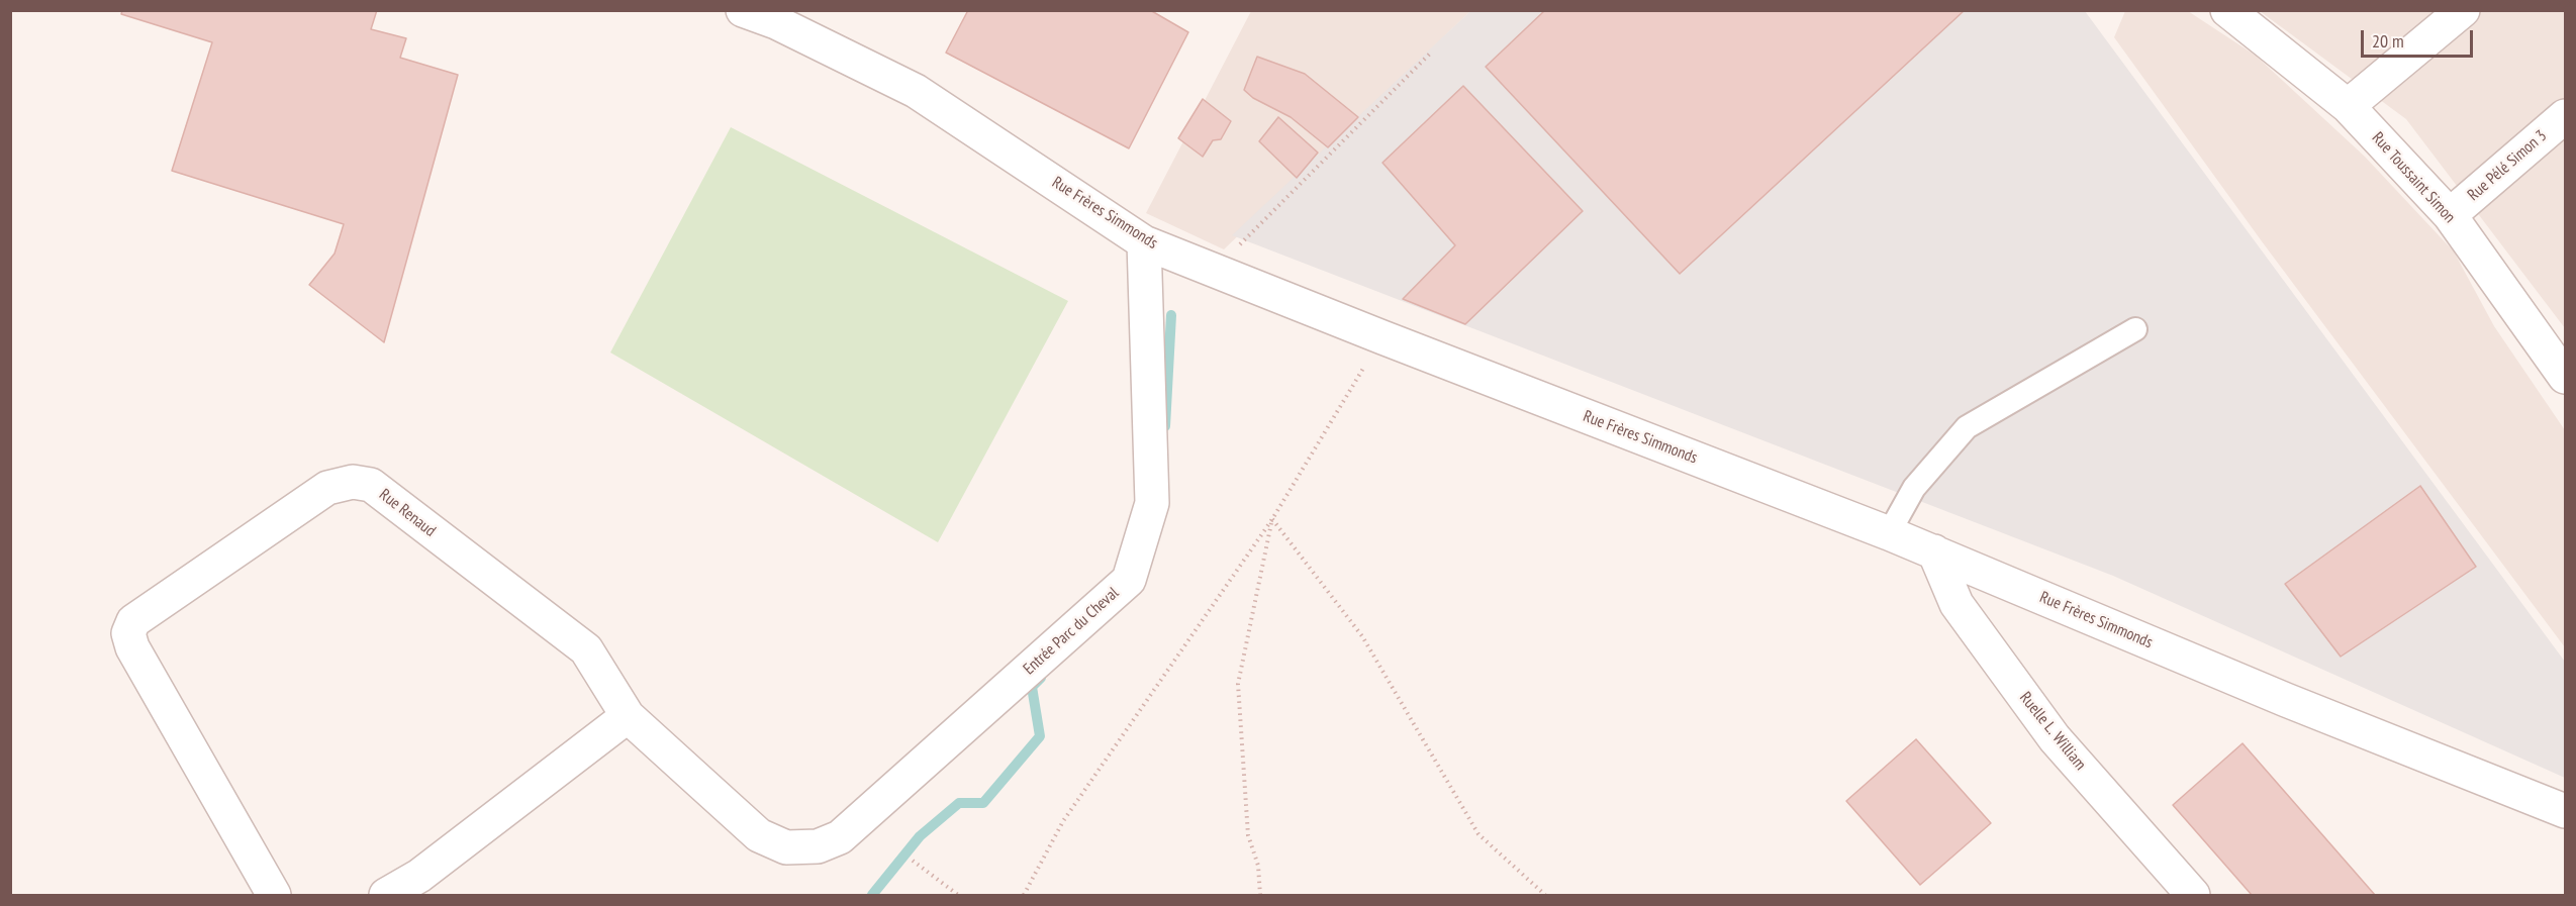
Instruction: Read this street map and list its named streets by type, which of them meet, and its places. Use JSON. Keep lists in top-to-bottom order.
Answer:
{
  "streets": {
    "street": [
      "Rue Pélé Simon 3",
      "Rue Toussaint Simon",
      "Rue Frères Simmonds",
      "Rue Renaud",
      "Entrée Parc du Cheval",
      "Ruelle L. William"
    ]
  },
  "crossings": [
    ["Rue Pélé Simon 3", "Rue Toussaint Simon"],
    ["Rue Frères Simmonds", "Entrée Parc du Cheval"],
    ["Rue Frères Simmonds", "Ruelle L. William"],
    ["Rue Renaud", "Entrée Parc du Cheval"]
  ],
  "scale_bar": "20 m"
}
